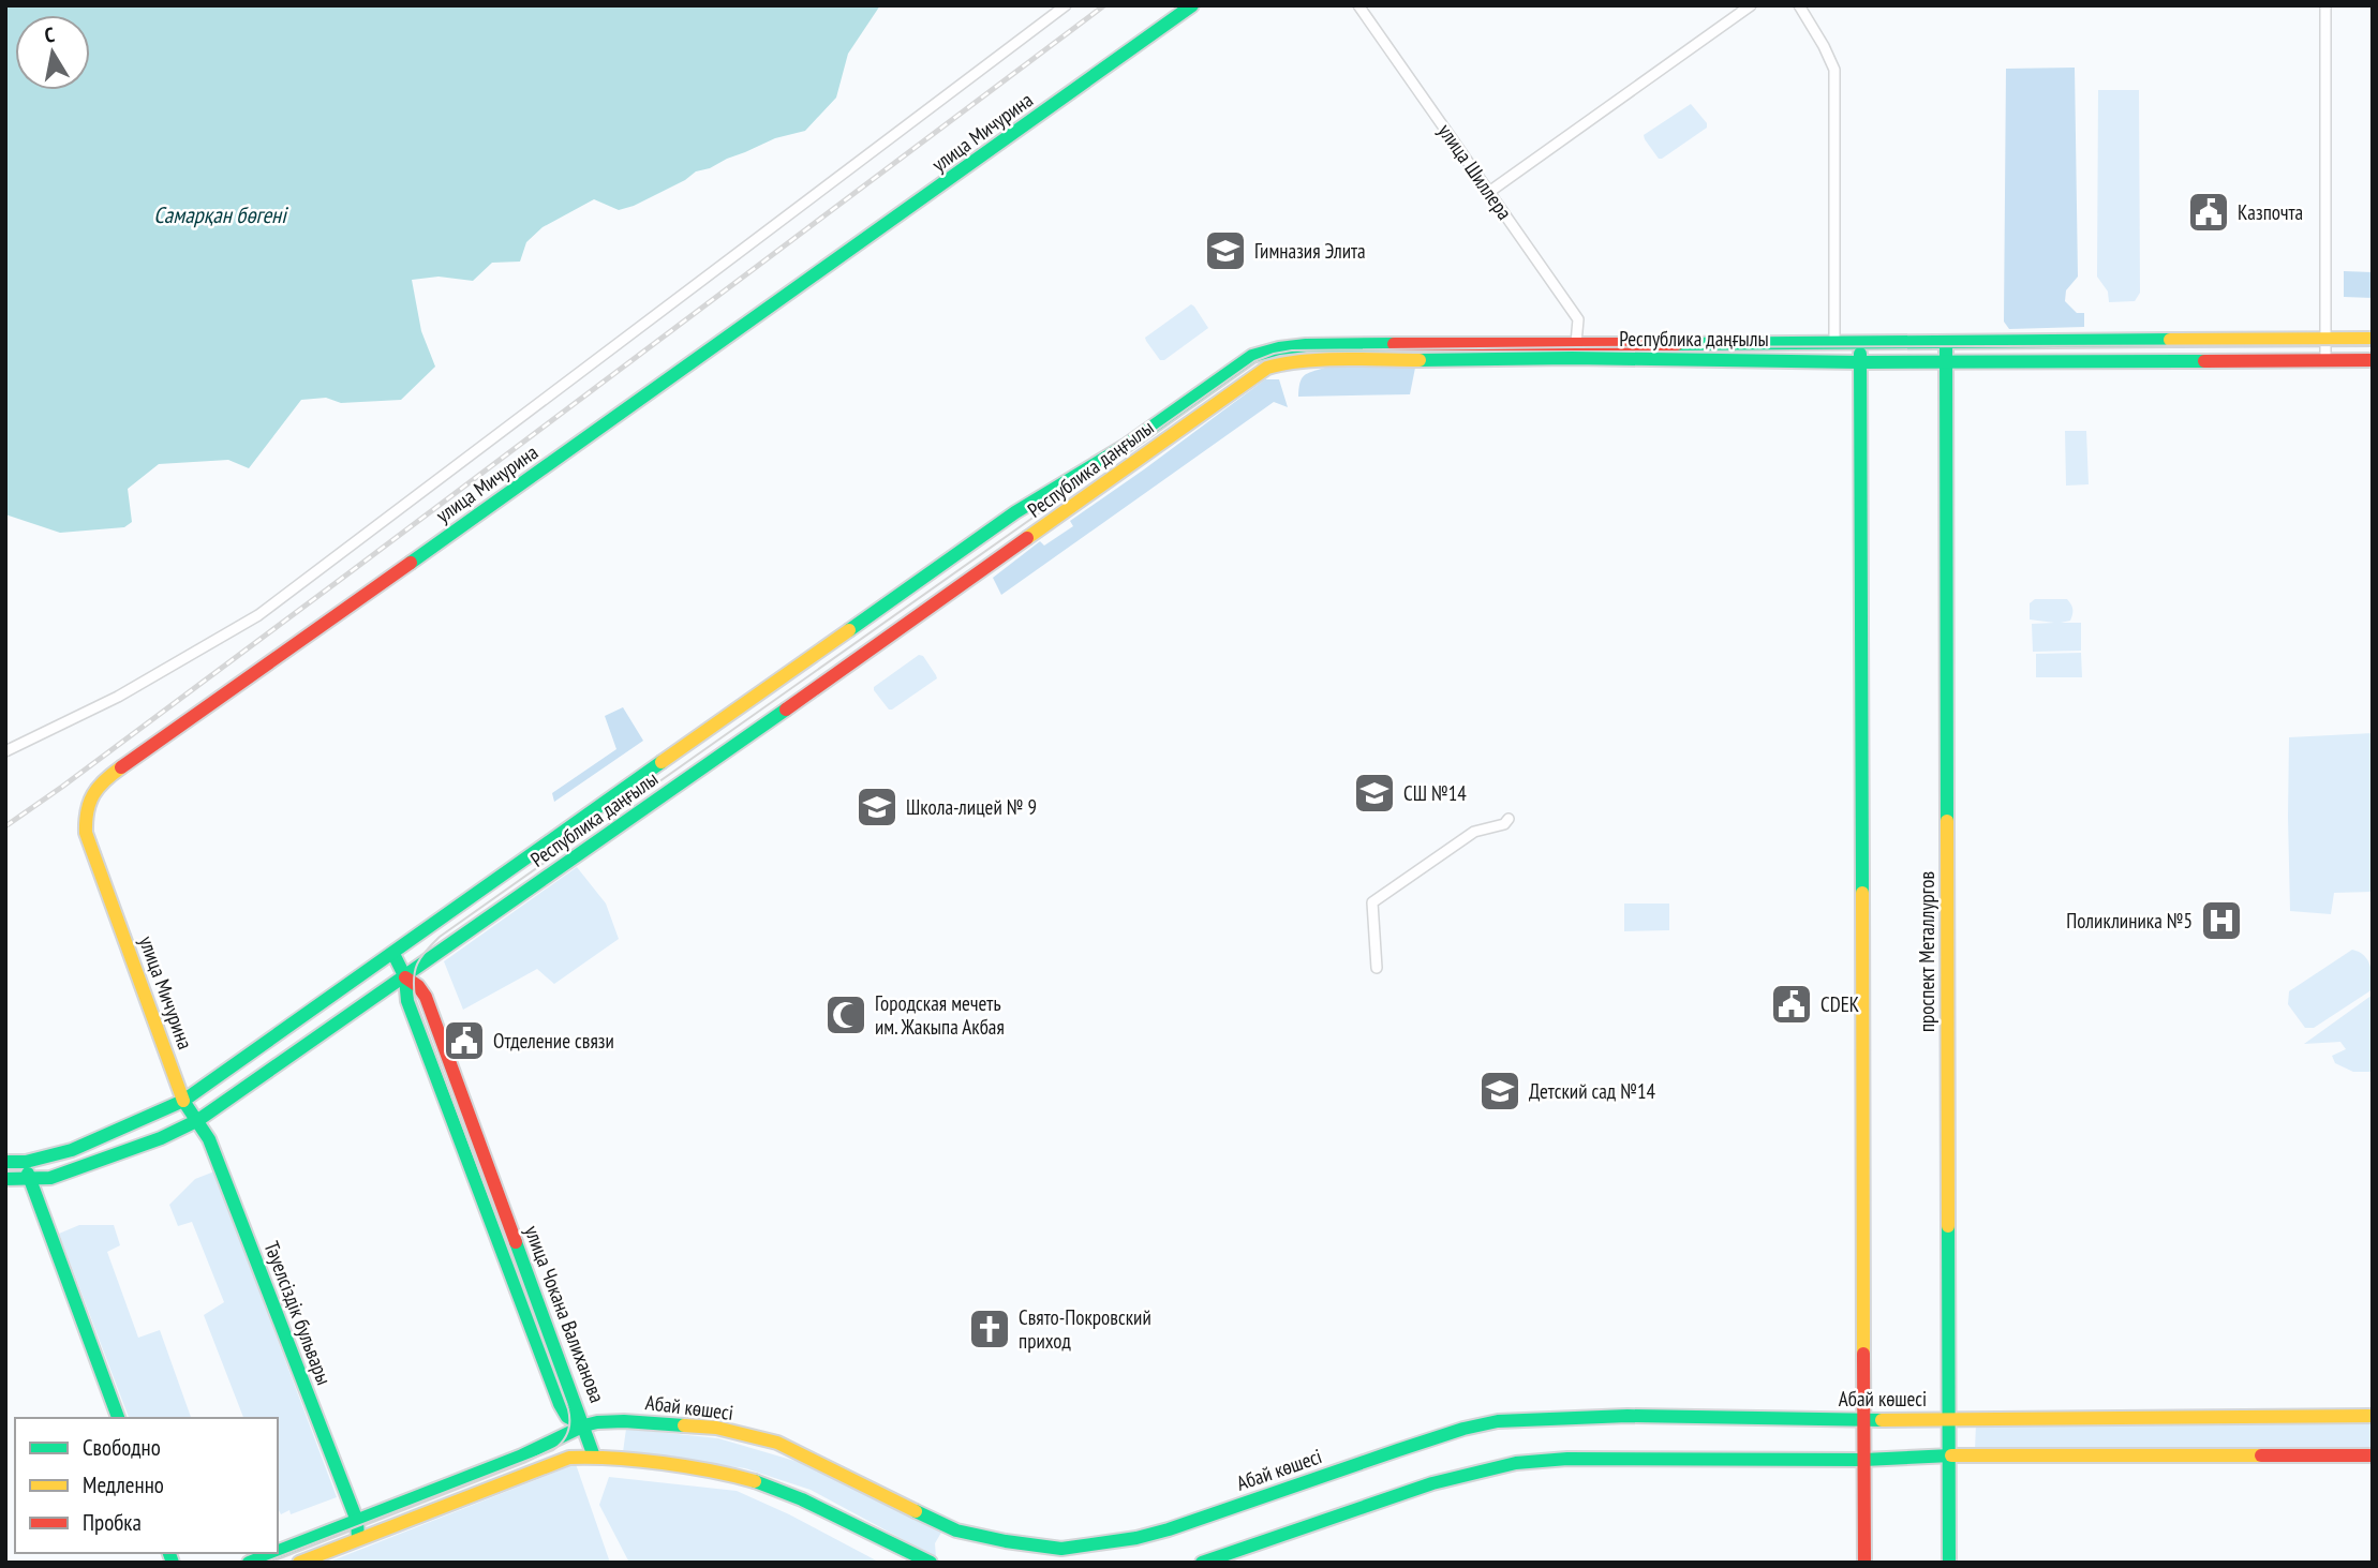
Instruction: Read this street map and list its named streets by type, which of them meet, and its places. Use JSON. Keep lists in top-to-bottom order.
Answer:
{
  "streets": {
    "main road": [
      "улица Мичурина",
      "Республика даңғылы",
      "проспект Металлургов",
      "Тәуелсіздік бульвары",
      "улица Чокана Валиханова",
      "Абай көшесі"
    ],
    "street": ["улица Шиллера"]
  },
  "crossings": [
    ["улица Мичурина", "Республика даңғылы"],
    ["улица Мичурина", "Тәуелсіздік бульвары"],
    ["улица Шиллера", "Республика даңғылы"],
    ["Республика даңғылы", "проспект Металлургов"],
    ["Республика даңғылы", "Тәуелсіздік бульвары"],
    ["Республика даңғылы", "улица Чокана Валиханова"],
    ["проспект Металлургов", "Абай көшесі"],
    ["Тәуелсіздік бульвары", "Абай көшесі"],
    ["улица Чокана Валиханова", "Абай көшесі"]
  ],
  "water": ["Самарқан бөгені"],
  "places": {
    "public building": ["Казпочта", "CDEK", "Отделение связи"],
    "school or university": [
      "Гимназия Элита",
      "СШ №14",
      "Школа-лицей № 9",
      "Детский сад №14"
    ],
    "hospital": ["Поликлиника №5"],
    "mosque": ["Городская мечеть им. Жакыпа Акбая"],
    "church": ["Свято-Покровский приход"]
  },
  "legend": ["Свободно", "Медленно", "Пробка"],
  "north": "top"
}
